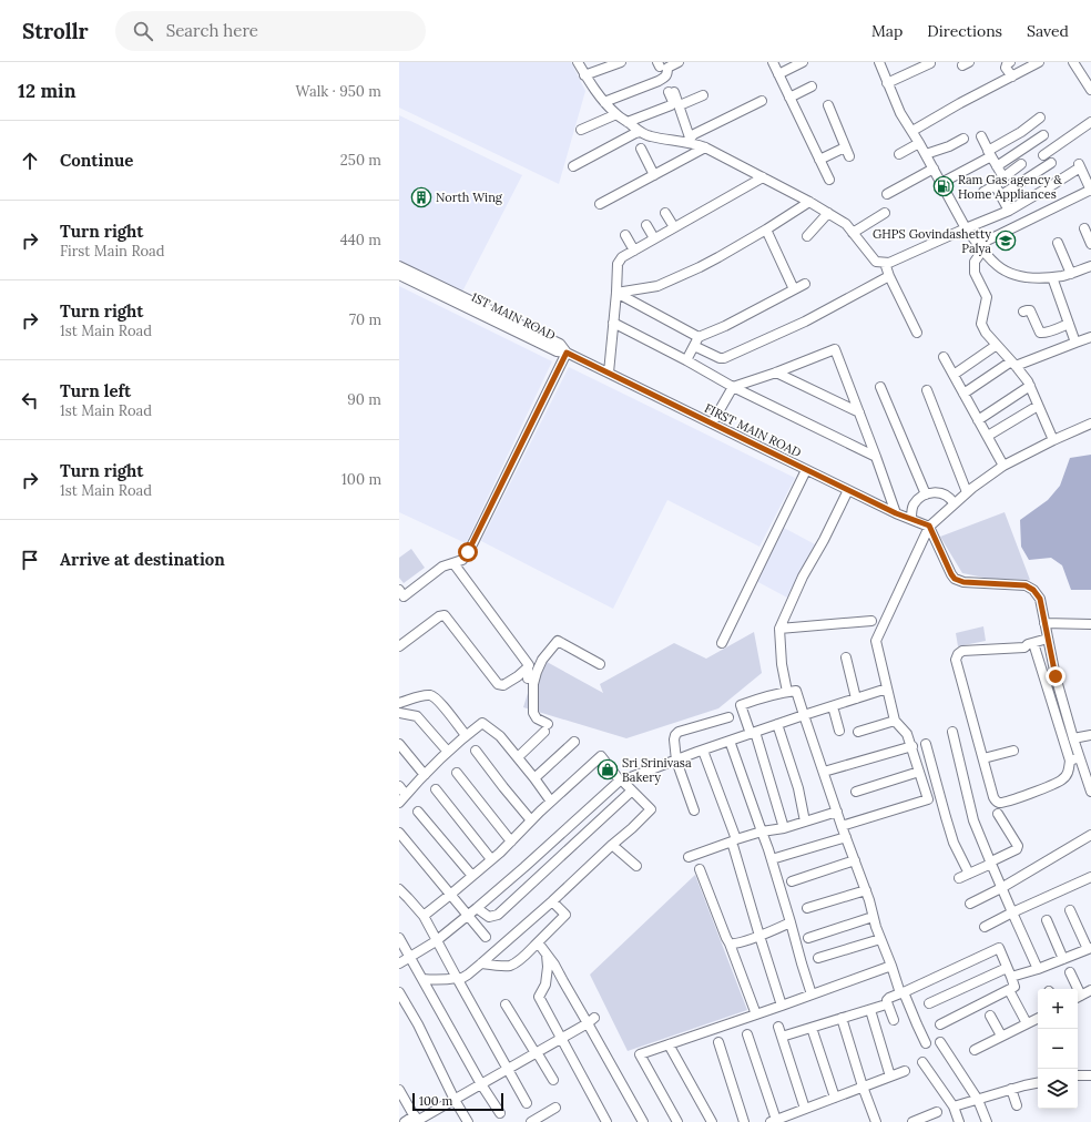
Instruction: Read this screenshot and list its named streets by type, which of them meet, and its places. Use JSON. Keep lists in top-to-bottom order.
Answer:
{
  "streets": {
    "street": ["1ST MAIN ROAD", "FIRST MAIN ROAD"]
  },
  "crossings": [
    ["1ST MAIN ROAD", "FIRST MAIN ROAD"]
  ],
  "places": {
    "fuel station": ["Ram Gas agency & Home Appliances"],
    "building": ["North Wing"],
    "school or university": ["GHPS Govindashetty Palya"],
    "shop": ["Sri Srinivasa Bakery"]
  },
  "scale_bar": "100 m",
  "page": {
    "header": "Strollr",
    "search": "Search here",
    "nav": ["Map", "Directions", "Saved"],
    "heading": ["12 min", "Walk · 950 m"],
    "list": [
      ["Continue", "250 m"],
      ["Turn right", "First Main Road", "440 m"],
      ["Turn right", "1st Main Road", "70 m"],
      ["Turn left", "1st Main Road", "90 m"],
      ["Turn right", "1st Main Road", "100 m"],
      "Arrive at destination"
    ],
    "map_buttons": ["+", "−"],
    "scale": "100 m"
  }
}
